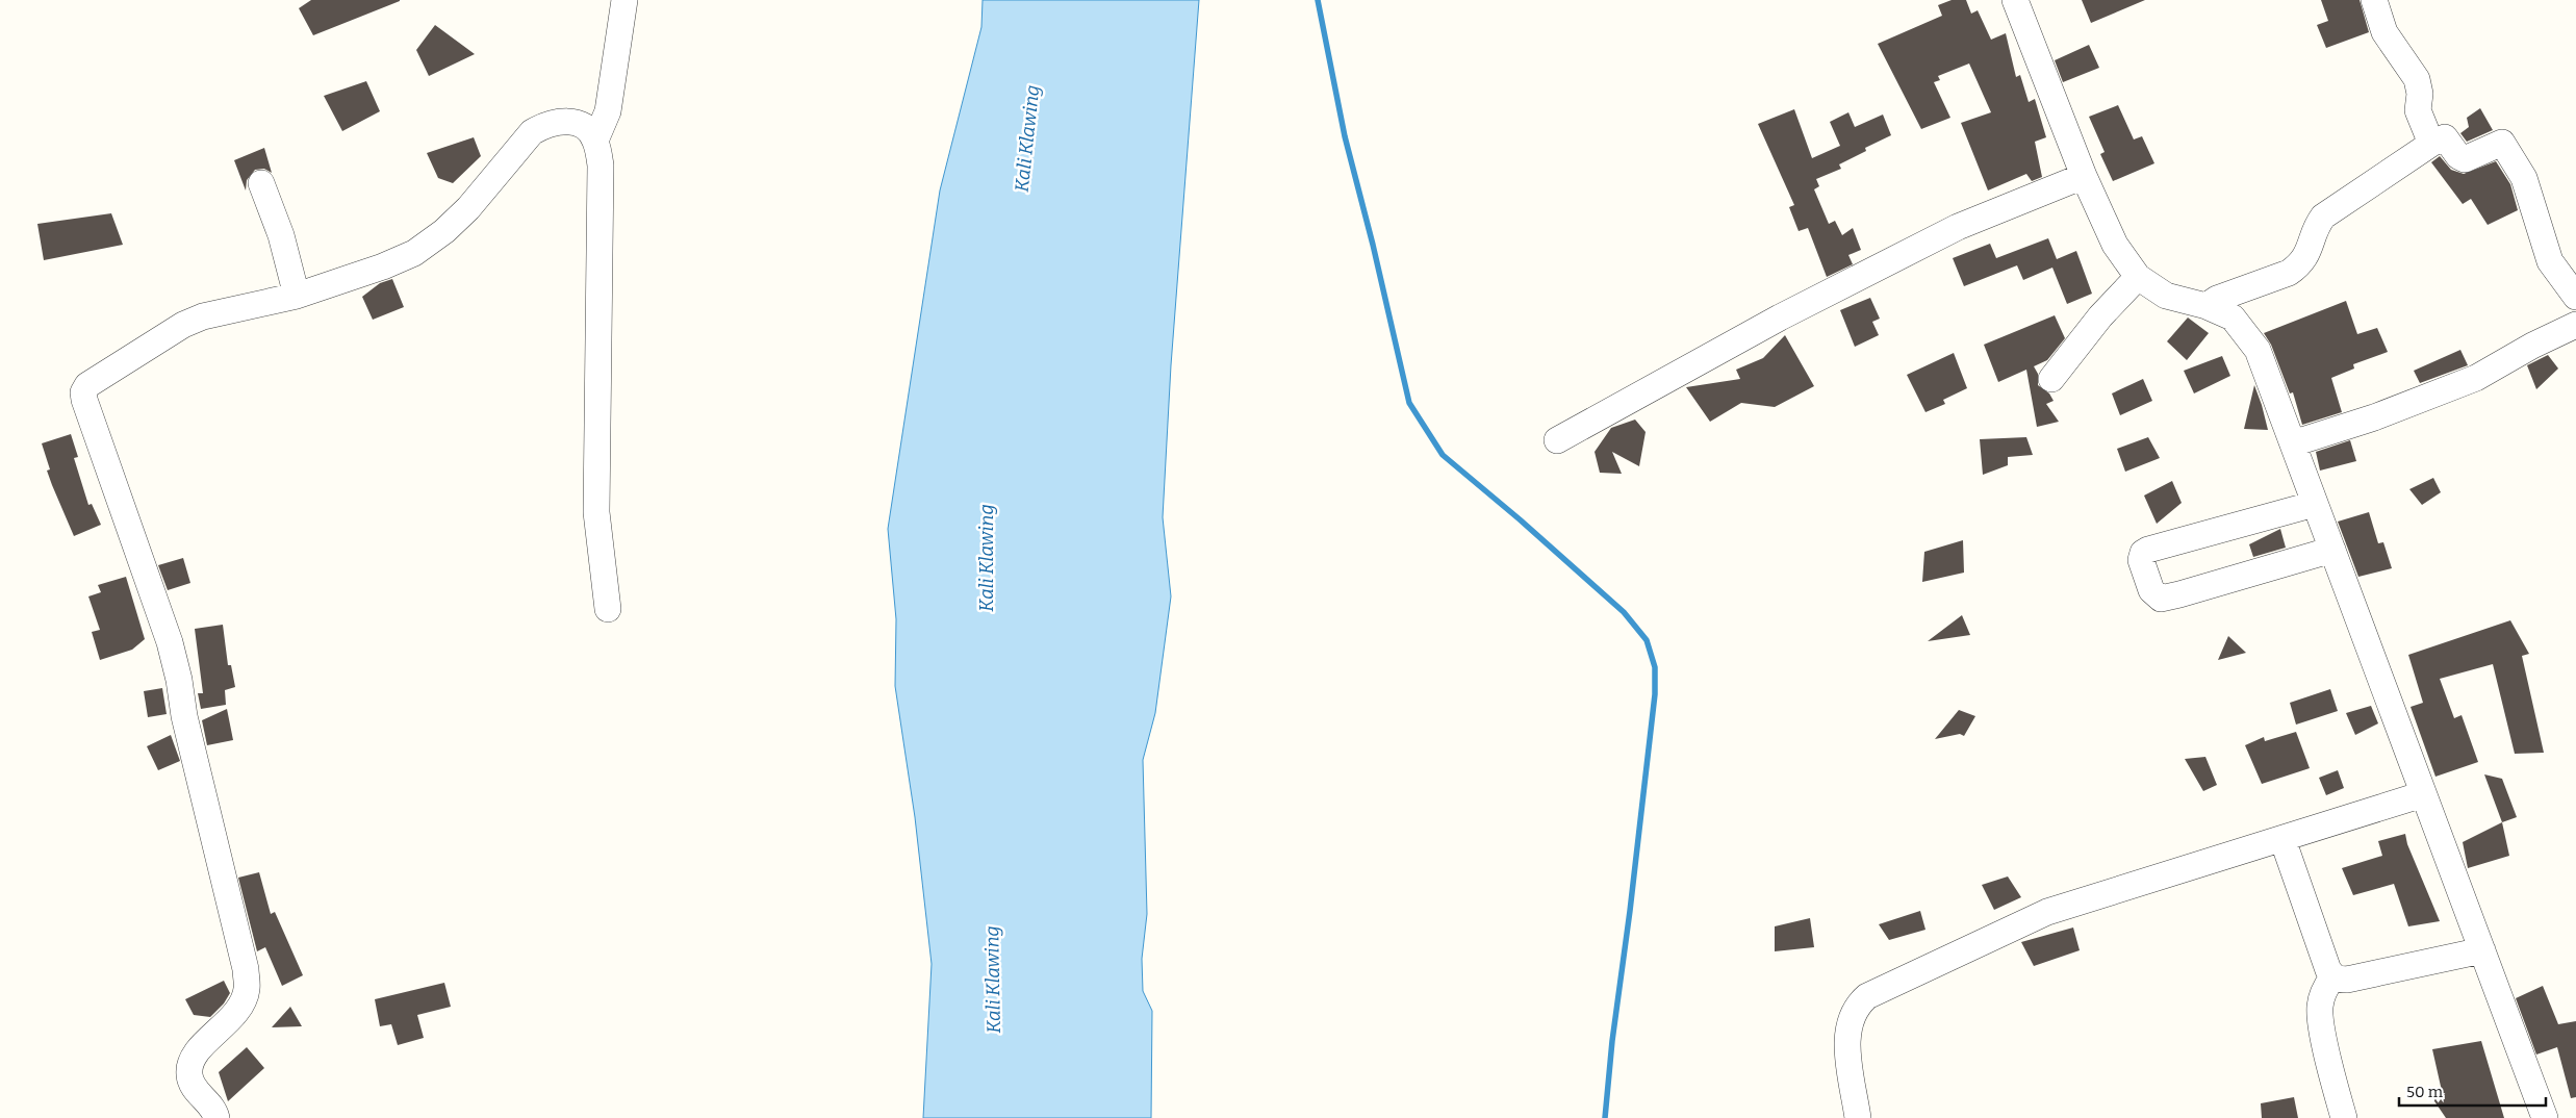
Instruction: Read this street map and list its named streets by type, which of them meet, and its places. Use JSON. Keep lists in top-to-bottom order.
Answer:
{
  "water": ["Kali Klawing"],
  "scale_bar": "50 m"
}
